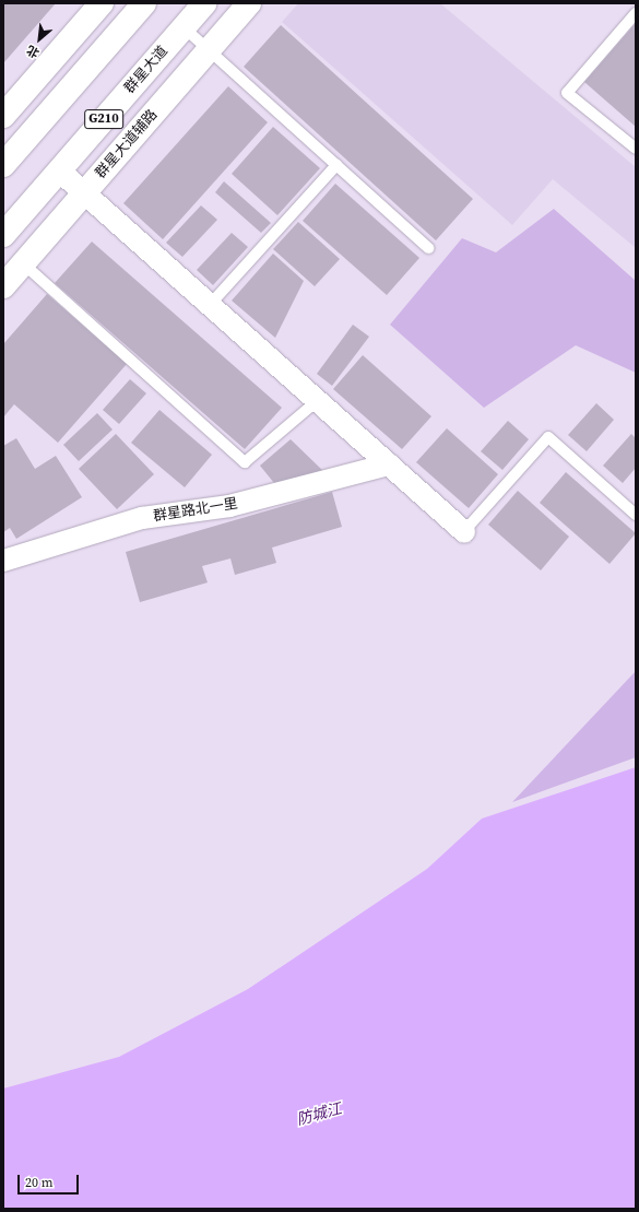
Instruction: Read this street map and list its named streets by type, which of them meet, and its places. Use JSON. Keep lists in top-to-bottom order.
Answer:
{
  "streets": {
    "main road": ["群星大道", "G210", "群星大道辅路"],
    "street": ["群星路北一里"]
  },
  "water": ["防城江"],
  "scale_bar": "20 m",
  "north": "bottom left"
}
